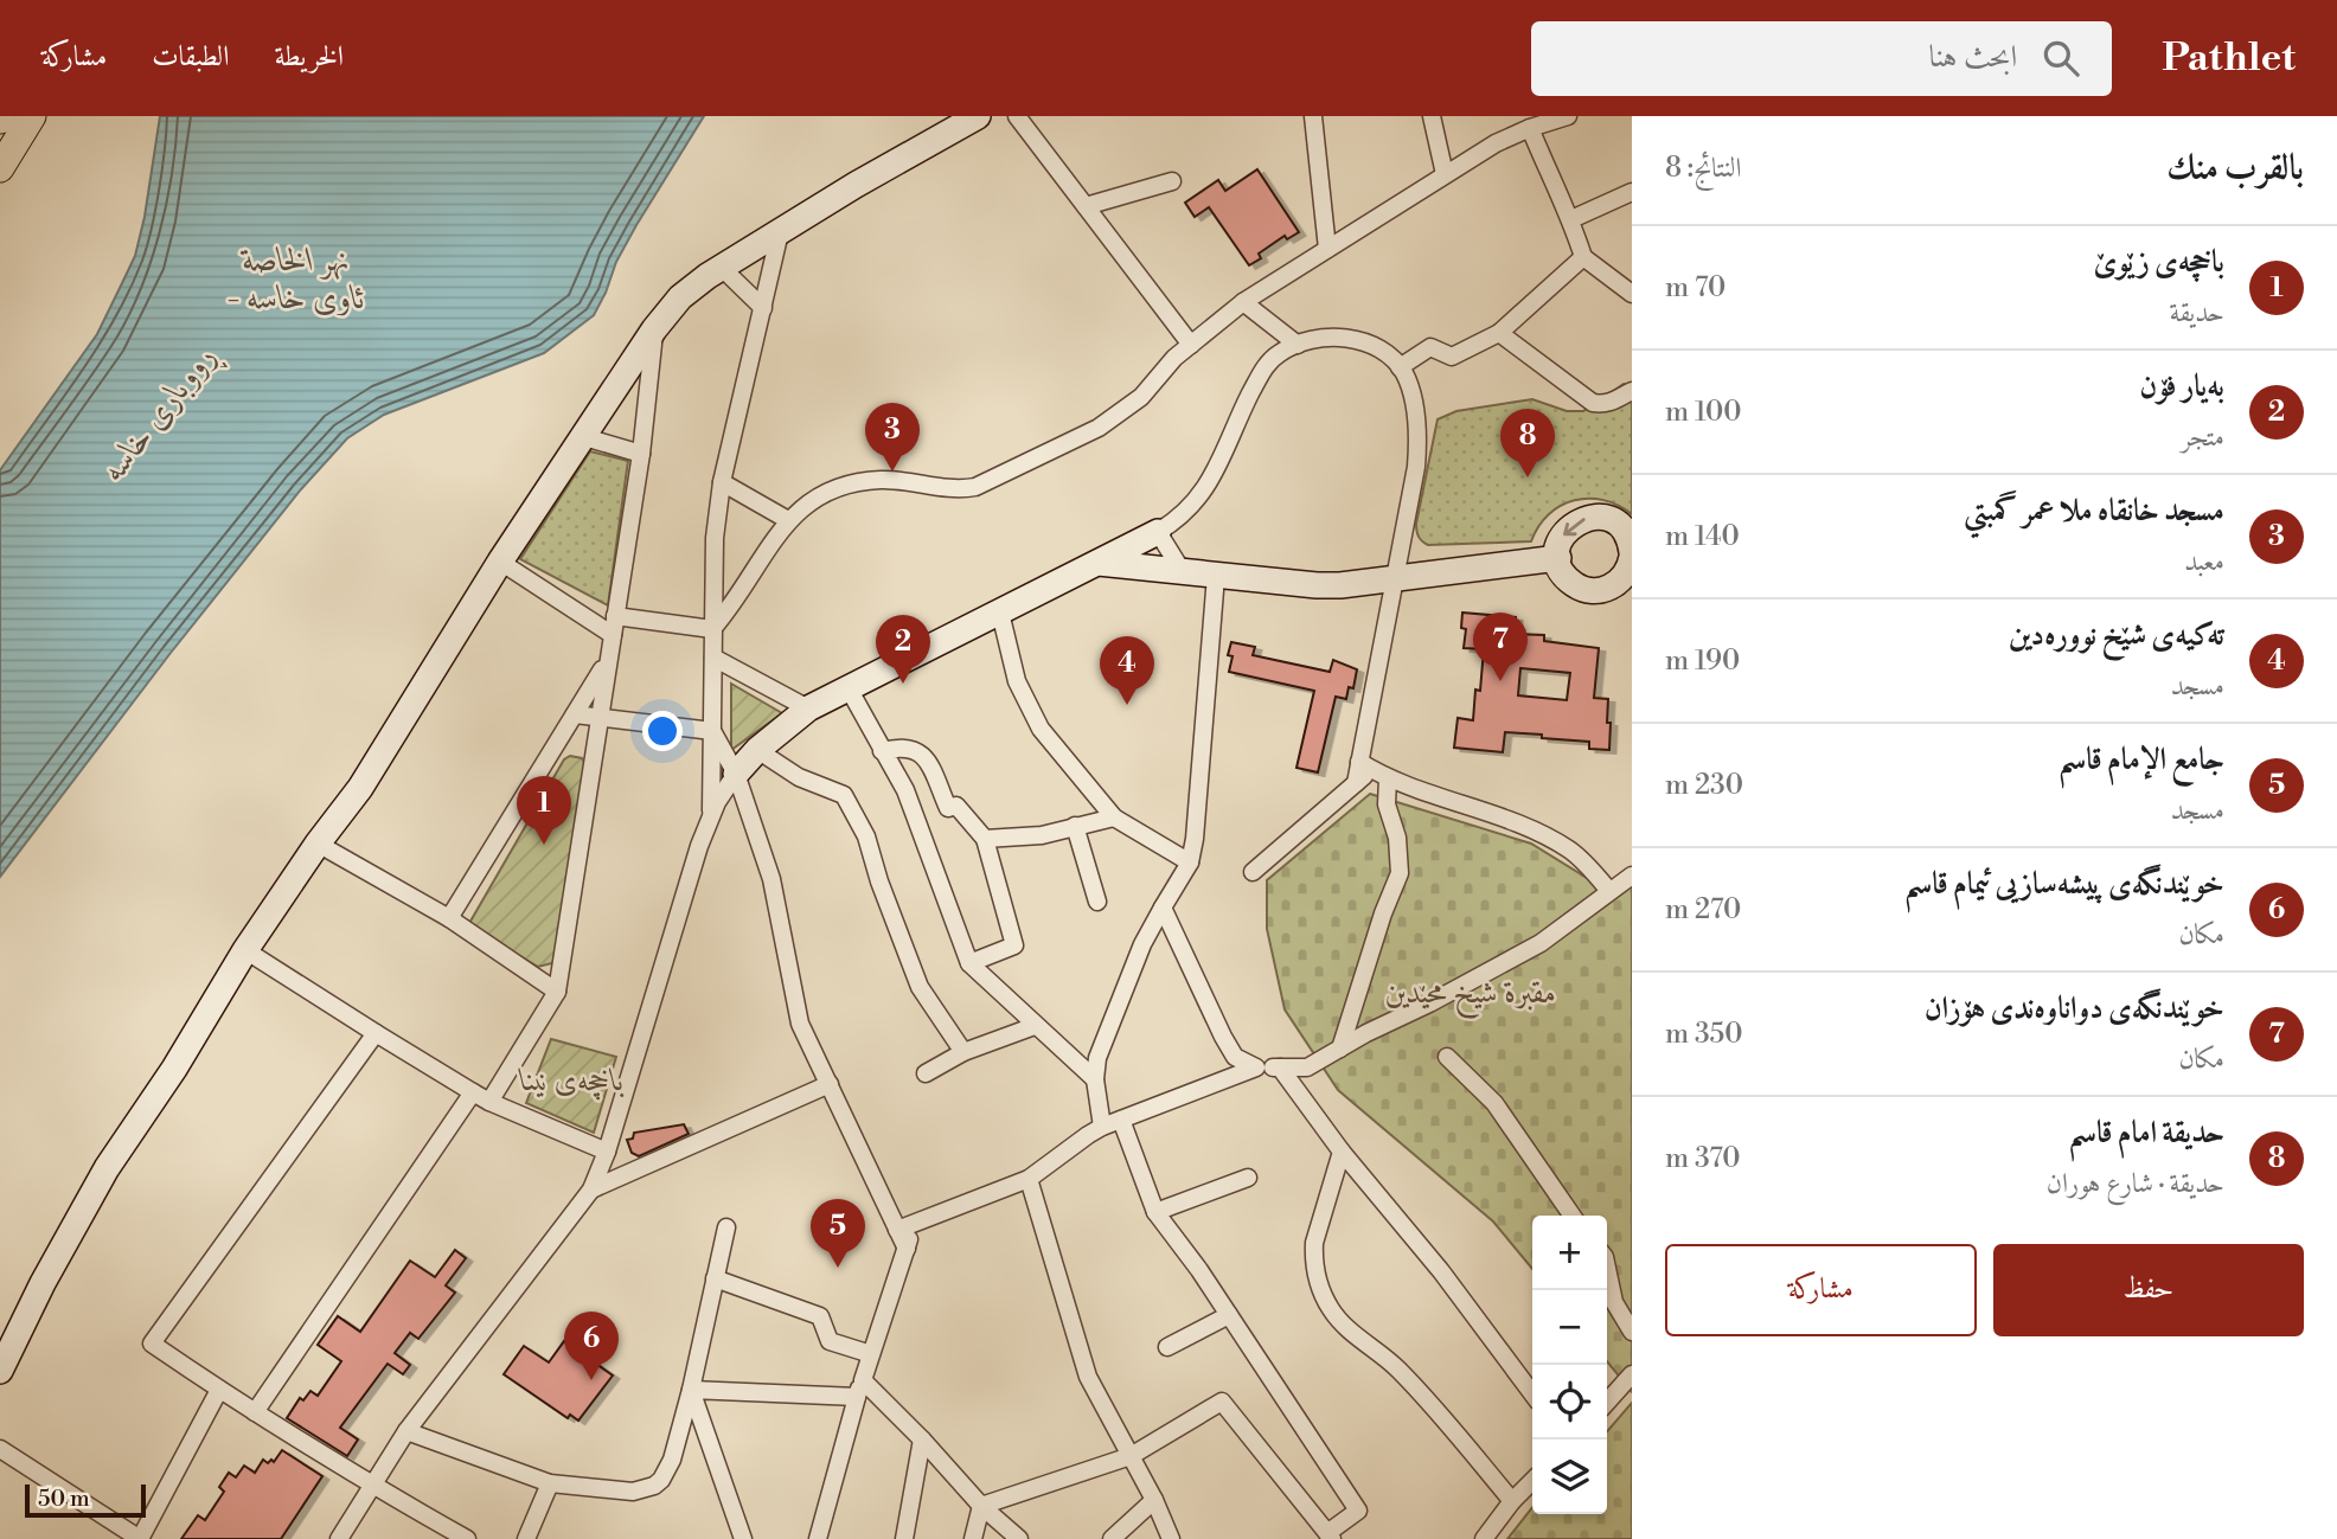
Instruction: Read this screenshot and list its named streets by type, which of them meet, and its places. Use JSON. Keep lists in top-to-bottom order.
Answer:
{
  "water": ["نهر الخاصة - ئاوی خاسە", "ڕووباری خاسە"],
  "parks": ["مقبرة شيخ محێدین", "باخچەی نینا"],
  "scale_bar": "50 m",
  "page": {
    "header": "Pathlet",
    "search": "ابحث هنا",
    "nav": ["الخريطة", "الطبقات", "مشاركة"],
    "heading": ["بالقرب منك", "النتائج: 8"],
    "list": [
      {
        "mark": "1",
        "name": "باخچەی زێوێ",
        "note": "حديقة",
        "value": "70 m"
      },
      {
        "mark": "2",
        "name": "بەیار فۆن",
        "note": "متجر",
        "value": "100 m"
      },
      {
        "mark": "3",
        "name": "مسجد خانقاه ملا عمر گمبتي",
        "note": "معبد",
        "value": "140 m"
      },
      {
        "mark": "4",
        "name": "تەکیەی شێخ نوورەدین",
        "note": "مسجد",
        "value": "190 m"
      },
      {
        "mark": "5",
        "name": "جامع الإمام قاسم",
        "note": "مسجد",
        "value": "230 m"
      },
      {
        "mark": "6",
        "name": "خوێندنگەی پیشەسازیی ئیمام قاسم",
        "note": "مكان",
        "value": "270 m"
      },
      {
        "mark": "7",
        "name": "خوێندنگەی دواناوەندی هۆزان",
        "note": "مكان",
        "value": "350 m"
      },
      {
        "mark": "8",
        "name": "حديقة امام قاسم",
        "note": "حديقة · شارع هوران",
        "value": "370 m"
      }
    ],
    "pins": [
      "3",
      "8",
      "7",
      "2",
      "4",
      "1",
      "5",
      "6"
    ],
    "map_buttons": ["+", "−"],
    "buttons": ["حفظ", "مشاركة"],
    "scale": "50 m"
  }
}
